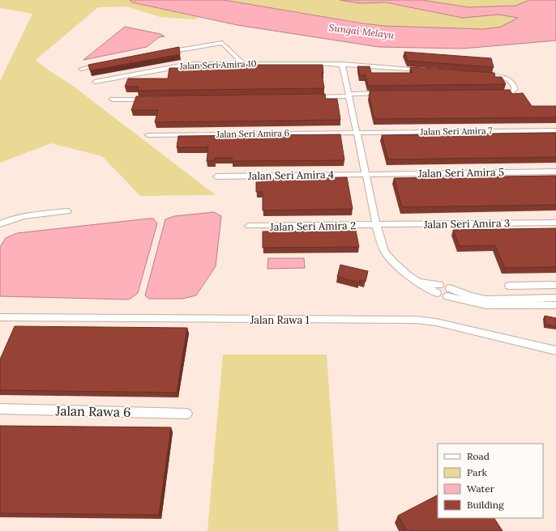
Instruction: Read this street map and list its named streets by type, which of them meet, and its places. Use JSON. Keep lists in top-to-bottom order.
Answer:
{
  "streets": {
    "street": [
      "Jalan Seri Amira 10",
      "Jalan Seri Amira 7",
      "Jalan Seri Amira 6",
      "Jalan Seri Amira 5",
      "Jalan Seri Amira 4",
      "Jalan Seri Amira 3",
      "Jalan Seri Amira 2",
      "Jalan Rawa 1",
      "Jalan Rawa 6"
    ]
  },
  "crossings": [
    ["Jalan Seri Amira 7", "Jalan Seri Amira 6"],
    ["Jalan Seri Amira 5", "Jalan Seri Amira 4"],
    ["Jalan Seri Amira 3", "Jalan Seri Amira 2"]
  ],
  "water": ["Sungai Melayu"],
  "legend": [
    "Road",
    "Park",
    "Water",
    "Building"
  ]
}
